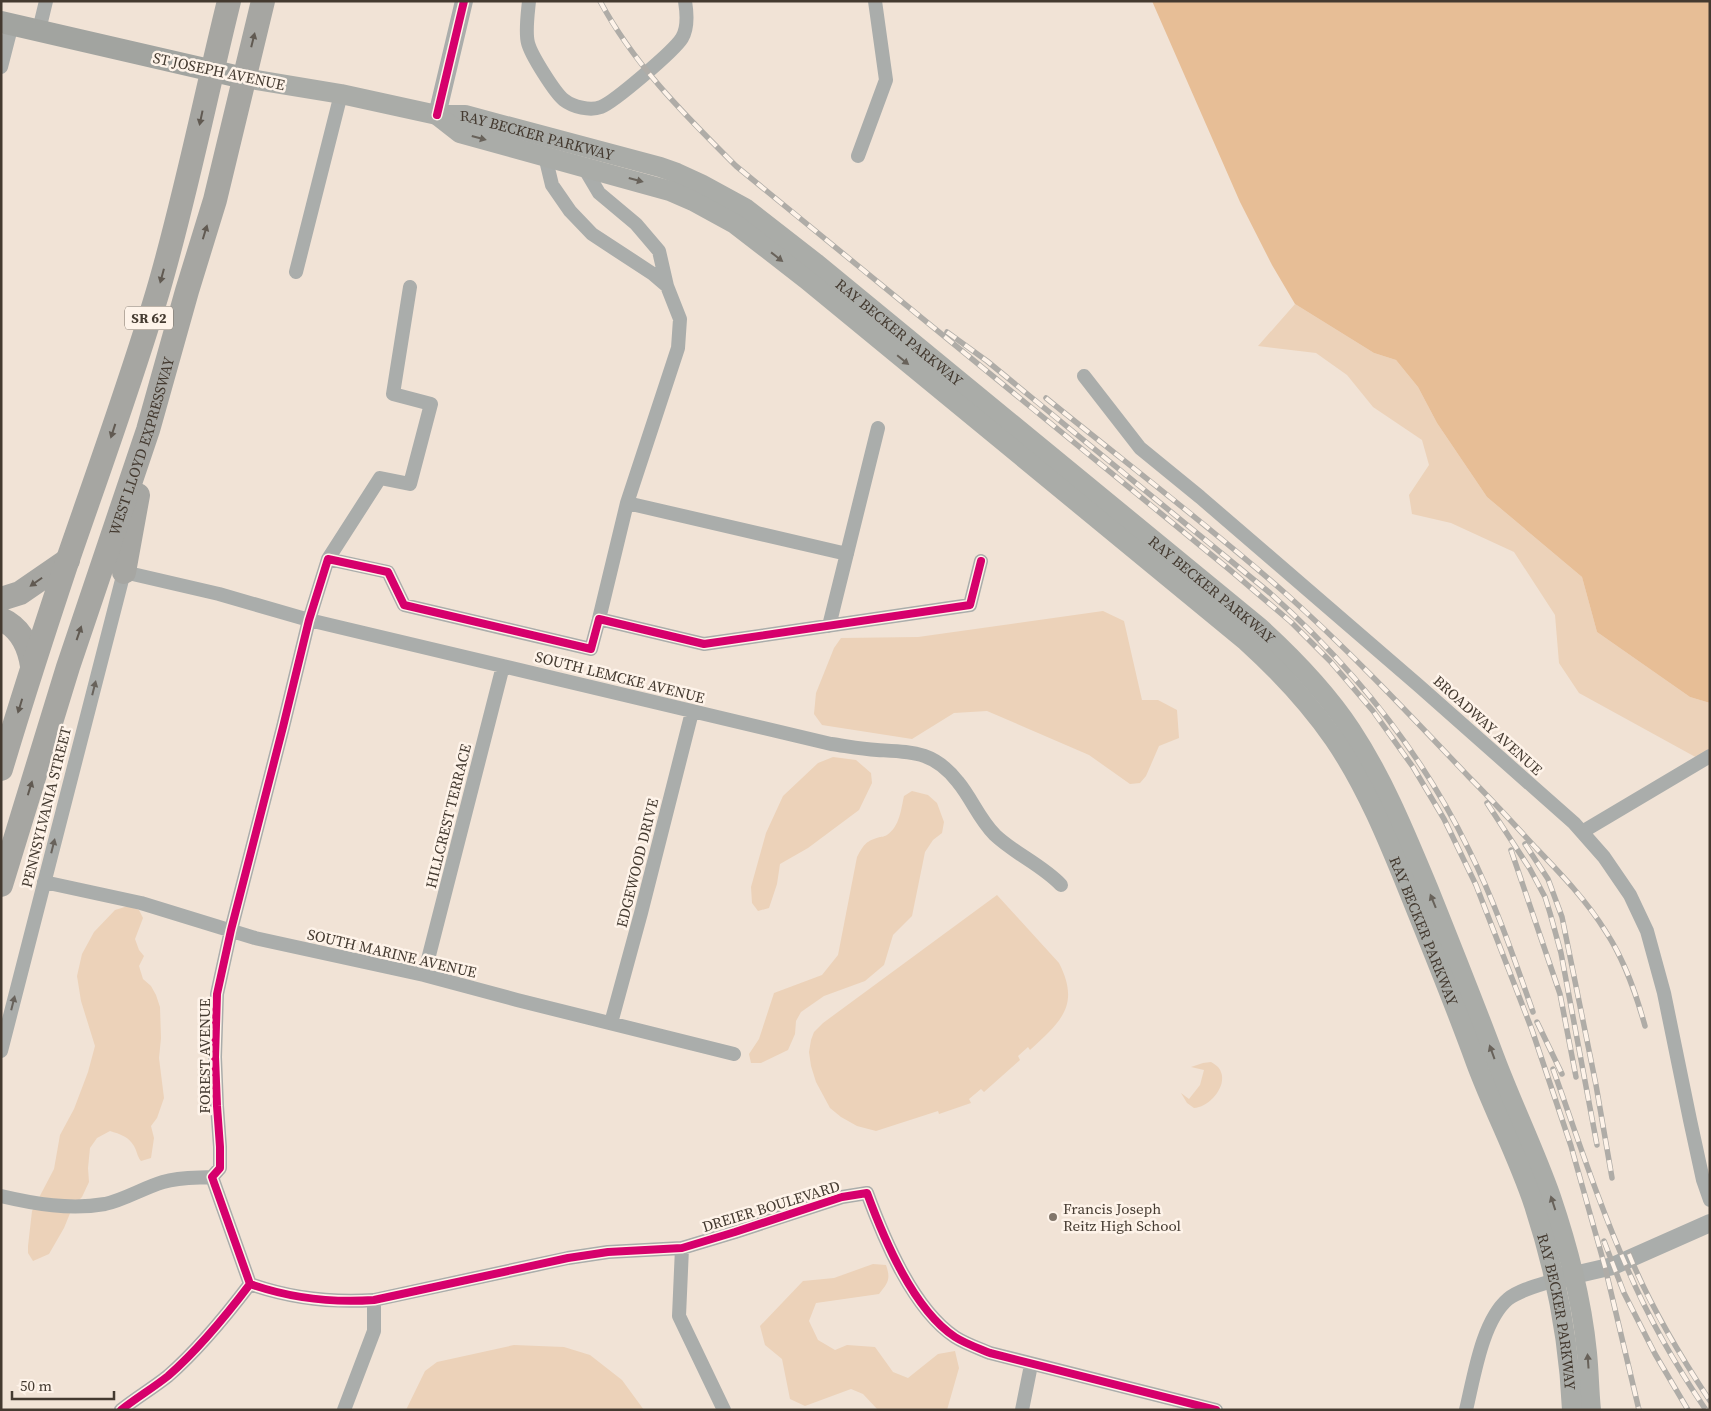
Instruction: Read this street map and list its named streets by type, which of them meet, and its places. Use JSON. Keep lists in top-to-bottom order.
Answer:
{
  "streets": {
    "highway": ["SR 62", "WEST LLOYD EXPRESSWAY"],
    "main road": ["ST JOSEPH AVENUE", "RAY BECKER PARKWAY"],
    "street": [
      "SOUTH LEMCKE AVENUE",
      "BROADWAY AVENUE",
      "PENNSYLVANIA STREET",
      "HILLCREST TERRACE",
      "EDGEWOOD DRIVE",
      "SOUTH MARINE AVENUE",
      "FOREST AVENUE",
      "DREIER BOULEVARD"
    ]
  },
  "crossings": [
    ["ST JOSEPH AVENUE", "RAY BECKER PARKWAY"],
    ["ST JOSEPH AVENUE", "WEST LLOYD EXPRESSWAY"],
    ["SOUTH LEMCKE AVENUE", "PENNSYLVANIA STREET"],
    ["SOUTH LEMCKE AVENUE", "HILLCREST TERRACE"],
    ["SOUTH LEMCKE AVENUE", "EDGEWOOD DRIVE"],
    ["SOUTH LEMCKE AVENUE", "FOREST AVENUE"],
    ["PENNSYLVANIA STREET", "SOUTH MARINE AVENUE"],
    ["HILLCREST TERRACE", "SOUTH MARINE AVENUE"],
    ["EDGEWOOD DRIVE", "SOUTH MARINE AVENUE"],
    ["SOUTH MARINE AVENUE", "FOREST AVENUE"]
  ],
  "one_way": ["PENNSYLVANIA STREET"],
  "places": ["Francis Joseph Reitz High School"],
  "scale_bar": "50 m"
}
